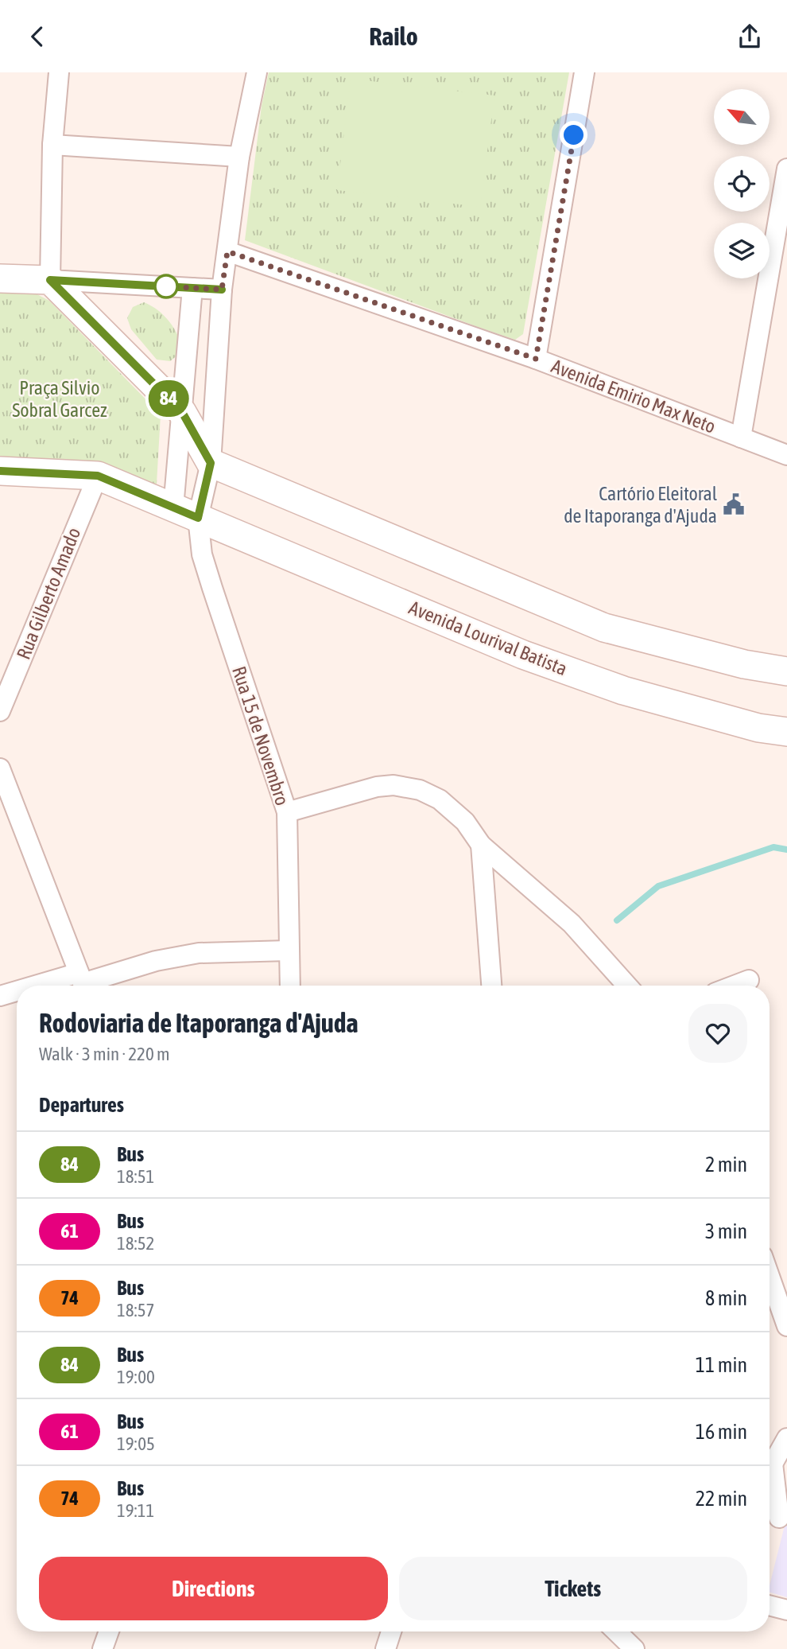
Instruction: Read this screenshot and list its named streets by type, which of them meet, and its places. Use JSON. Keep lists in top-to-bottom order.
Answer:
{
  "streets": {
    "main road": ["Avenida Lourival Batista"],
    "street": ["Avenida Emirio Max Neto", "Rua Gilberto Amado", "Rua 15 de Novembro"]
  },
  "crossings": [
    ["Avenida Lourival Batista", "Rua 15 de Novembro"]
  ],
  "parks": ["Praça Silvio Sobral Garcez"],
  "places": {
    "public building": ["Cartório Eleitoral de Itaporanga d'Ajuda"]
  },
  "lines": ["bus line 84"],
  "north": "top left",
  "page": {
    "header": "Railo",
    "on_map": "84",
    "heading": [
      ["Rodoviaria de Itaporanga d'Ajuda", "Walk · 3 min · 220 m"],
      "Departures"
    ],
    "list": [
      {
        "mark": "84",
        "name": "Bus",
        "note": "18:51",
        "value": "2 min"
      },
      {
        "mark": "61",
        "name": "Bus",
        "note": "18:52",
        "value": "3 min"
      },
      {
        "mark": "74",
        "name": "Bus",
        "note": "18:57",
        "value": "8 min"
      },
      {
        "mark": "84",
        "name": "Bus",
        "note": "19:00",
        "value": "11 min"
      },
      {
        "mark": "61",
        "name": "Bus",
        "note": "19:05",
        "value": "16 min"
      },
      {
        "mark": "74",
        "name": "Bus",
        "note": "19:11",
        "value": "22 min"
      }
    ],
    "buttons": ["Directions", "Tickets"]
  }
}
